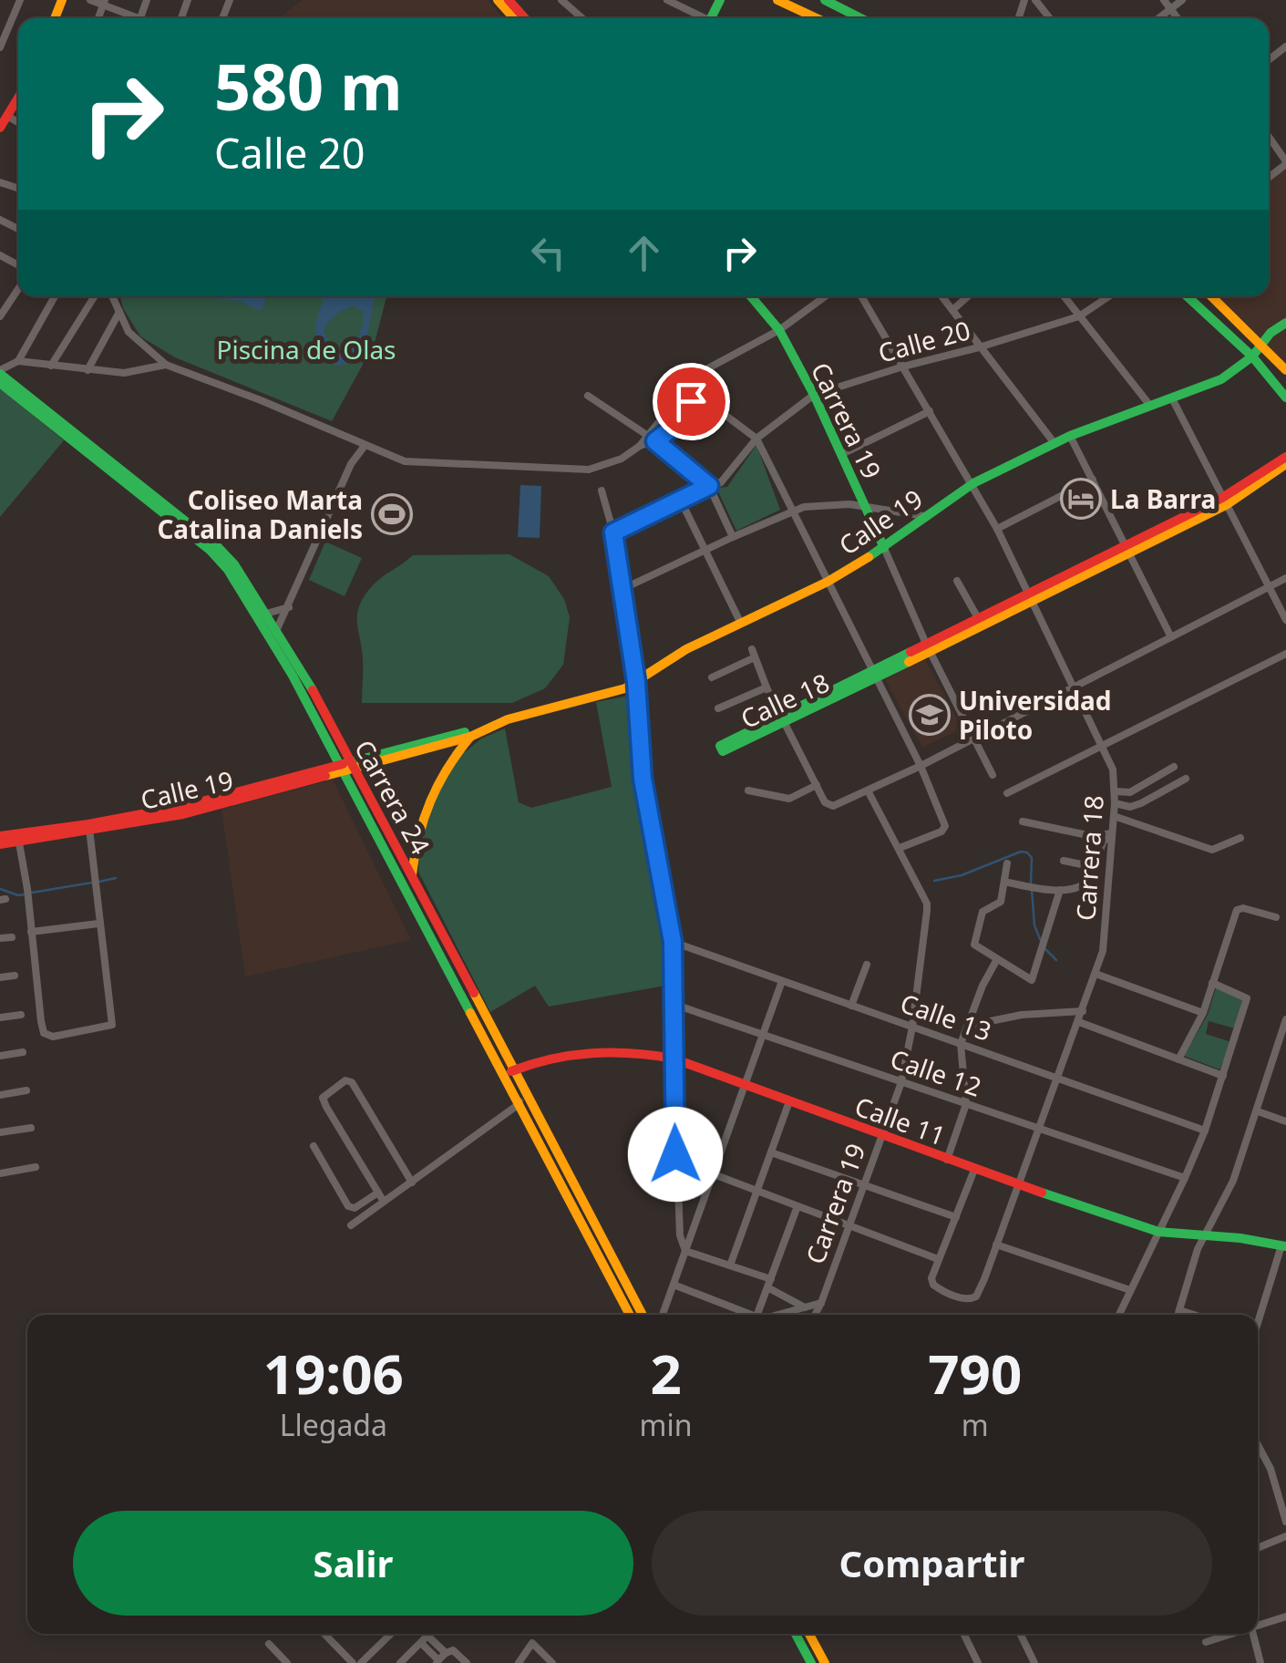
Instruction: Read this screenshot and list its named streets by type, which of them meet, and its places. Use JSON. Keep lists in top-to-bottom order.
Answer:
{
  "streets": {
    "street": [
      "Calle 20",
      "Carrera 19",
      "Calle 19",
      "Calle 18",
      "Carrera 24",
      "Carrera 18",
      "Calle 13",
      "Calle 12",
      "Calle 11"
    ]
  },
  "crossings": [
    ["Calle 20", "Carrera 19"],
    ["Calle 20", "Carrera 18"],
    ["Carrera 19", "Calle 19"],
    ["Carrera 19", "Calle 18"],
    ["Carrera 19", "Calle 13"],
    ["Carrera 19", "Calle 12"],
    ["Carrera 19", "Calle 11"],
    ["Calle 19", "Carrera 24"],
    ["Calle 19", "Carrera 18"],
    ["Calle 18", "Carrera 18"],
    ["Carrera 24", "Calle 11"],
    ["Carrera 18", "Calle 13"],
    ["Carrera 18", "Calle 12"],
    ["Carrera 18", "Calle 11"]
  ],
  "parks": ["Piscina de Olas"],
  "places": {
    "hotel": ["La Barra"],
    "sports": ["Coliseo Marta Catalina Daniels"],
    "school or university": ["Universidad Piloto"]
  },
  "page": {
    "turn": ["580 m", "Calle 20"],
    "eta": [
      "19:06",
      "Llegada",
      "2",
      "min",
      "790",
      "m"
    ],
    "buttons": ["Salir", "Compartir"]
  }
}
